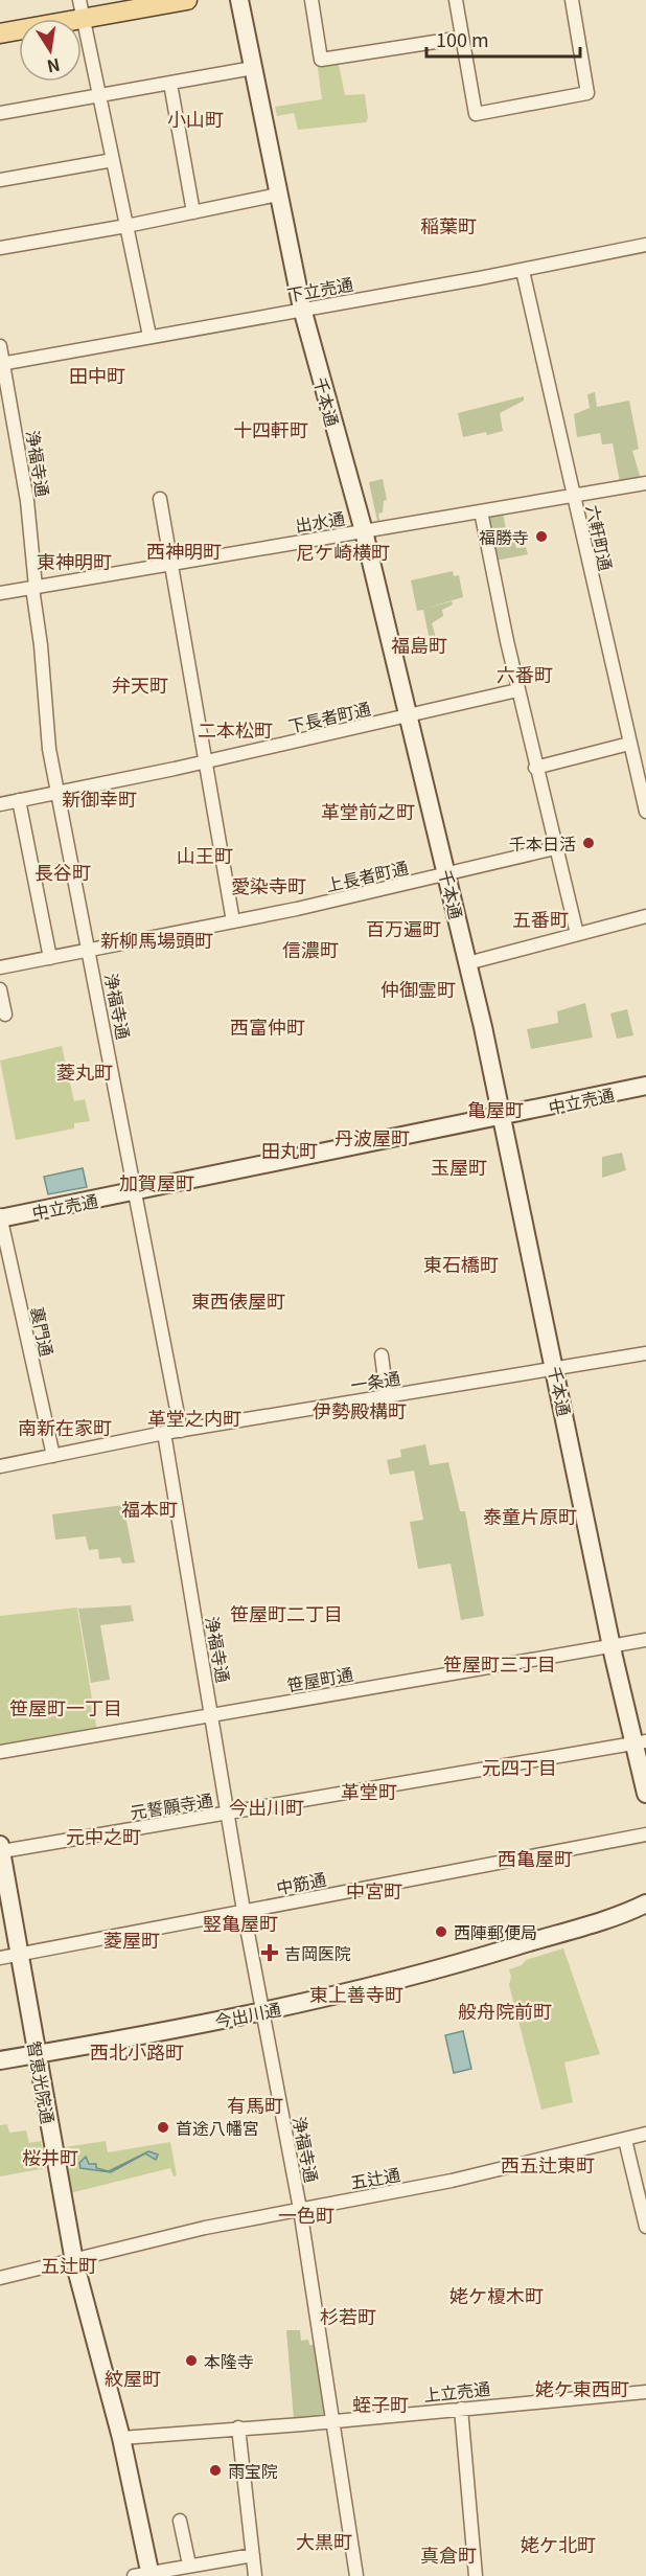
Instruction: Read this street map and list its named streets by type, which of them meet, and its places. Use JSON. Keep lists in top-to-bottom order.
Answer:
{
  "streets": {
    "street": [
      "下立売通",
      "千本通",
      "浄福寺通",
      "出水通",
      "六軒町通",
      "下長者町通",
      "上長者町通",
      "中立売通",
      "裏門通",
      "一条通",
      "笹屋町通",
      "元誓願寺通",
      "中筋通",
      "今出川通",
      "智恵光院通",
      "五辻通",
      "上立売通"
    ]
  },
  "crossings": [
    ["下立売通", "千本通"],
    ["下立売通", "浄福寺通"],
    ["下立売通", "六軒町通"],
    ["千本通", "出水通"],
    ["千本通", "下長者町通"],
    ["千本通", "上長者町通"],
    ["千本通", "中立売通"],
    ["千本通", "一条通"],
    ["千本通", "笹屋町通"],
    ["千本通", "元誓願寺通"],
    ["浄福寺通", "出水通"],
    ["浄福寺通", "下長者町通"],
    ["浄福寺通", "上長者町通"],
    ["浄福寺通", "中立売通"],
    ["浄福寺通", "一条通"],
    ["浄福寺通", "笹屋町通"],
    ["浄福寺通", "元誓願寺通"],
    ["浄福寺通", "中筋通"],
    ["浄福寺通", "今出川通"],
    ["浄福寺通", "五辻通"],
    ["浄福寺通", "上立売通"],
    ["出水通", "六軒町通"],
    ["中立売通", "裏門通"],
    ["裏門通", "一条通"],
    ["元誓願寺通", "智恵光院通"],
    ["中筋通", "智恵光院通"],
    ["今出川通", "智恵光院通"],
    ["智恵光院通", "五辻通"],
    ["智恵光院通", "上立売通"]
  ],
  "districts": [
    "小山町",
    "稲葉町",
    "田中町",
    "十四軒町",
    "西神明町",
    "尼ケ崎横町",
    "東神明町",
    "福島町",
    "六番町",
    "弁天町",
    "二本松町",
    "新御幸町",
    "革堂前之町",
    "山王町",
    "長谷町",
    "愛染寺町",
    "五番町",
    "百万遍町",
    "新柳馬場頭町",
    "信濃町",
    "仲御霊町",
    "西富仲町",
    "菱丸町",
    "亀屋町",
    "丹波屋町",
    "田丸町",
    "玉屋町",
    "加賀屋町",
    "東石橋町",
    "東西俵屋町",
    "伊勢殿構町",
    "革堂之内町",
    "南新在家町",
    "福本町",
    "泰童片原町",
    "笹屋町二丁目",
    "笹屋町三丁目",
    "笹屋町一丁目",
    "元四丁目",
    "革堂町",
    "今出川町",
    "元中之町",
    "西亀屋町",
    "中宮町",
    "竪亀屋町",
    "菱屋町",
    "東上善寺町",
    "般舟院前町",
    "西北小路町",
    "有馬町",
    "桜井町",
    "西五辻東町",
    "一色町",
    "五辻町",
    "姥ケ榎木町",
    "杉若町",
    "紋屋町",
    "姥ケ東西町",
    "蛭子町",
    "大黒町",
    "姥ケ北町",
    "真倉町"
  ],
  "places": {
    "other": [
      "福勝寺",
      "千本日活",
      "西陣郵便局",
      "首途八幡宮",
      "本隆寺",
      "雨宝院"
    ],
    "health": ["吉岡医院"]
  },
  "scale_bar": "100 m",
  "north": "bottom"
}
